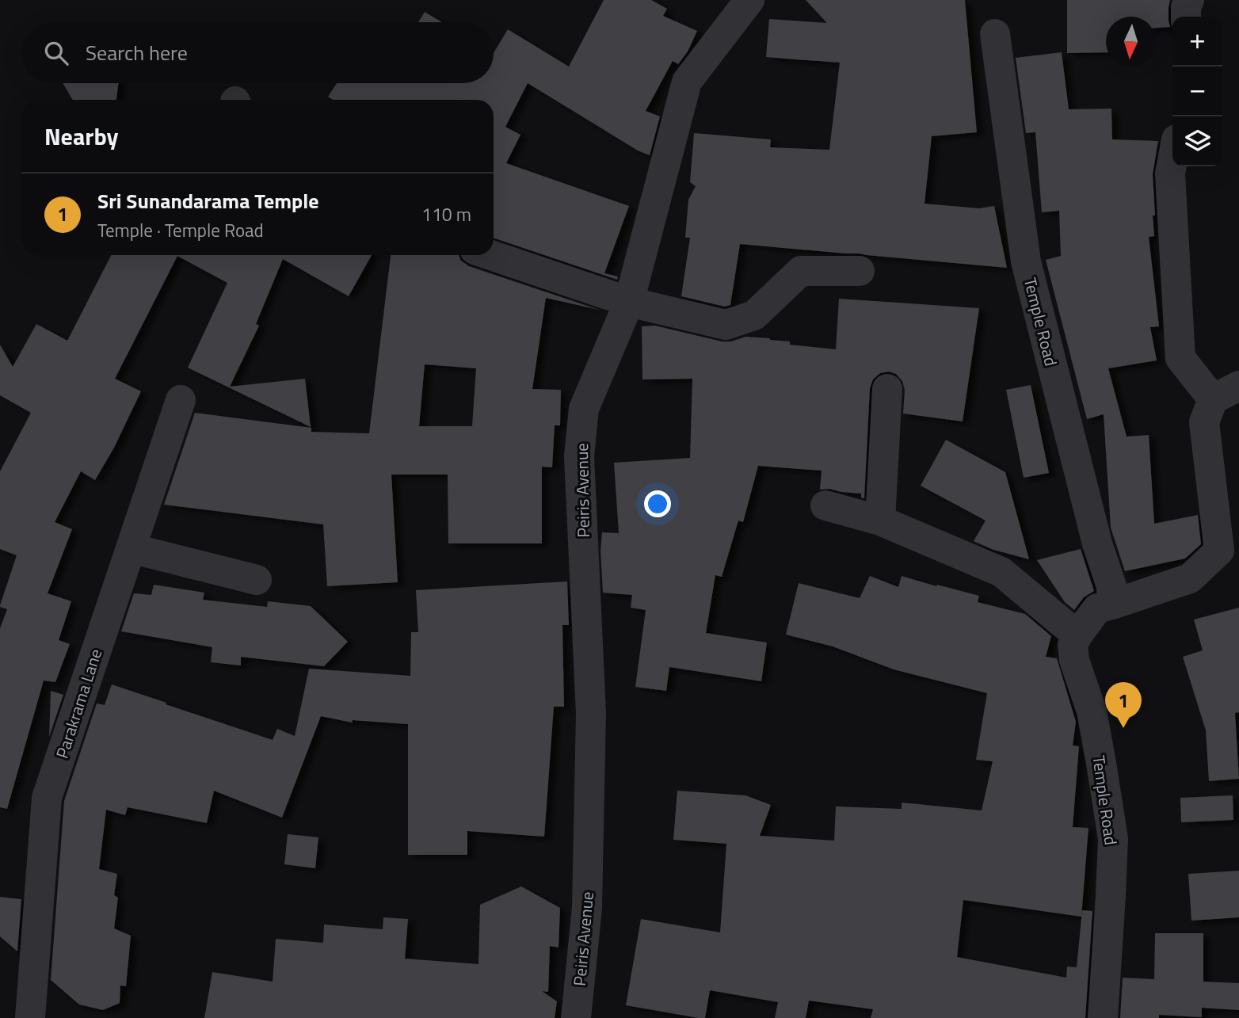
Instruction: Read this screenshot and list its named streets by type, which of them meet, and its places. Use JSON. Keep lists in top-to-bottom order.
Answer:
{
  "streets": {
    "street": ["Temple Road", "Peiris Avenue", "Parakrama Lane"]
  },
  "north": "bottom",
  "page": {
    "map_buttons": ["+", "−"],
    "search": "Search here",
    "heading": "Nearby",
    "list": [
      {
        "mark": "1",
        "name": "Sri Sunandarama Temple",
        "note": "Temple · Temple Road",
        "value": "110 m"
      }
    ],
    "pins": "1"
  }
}
